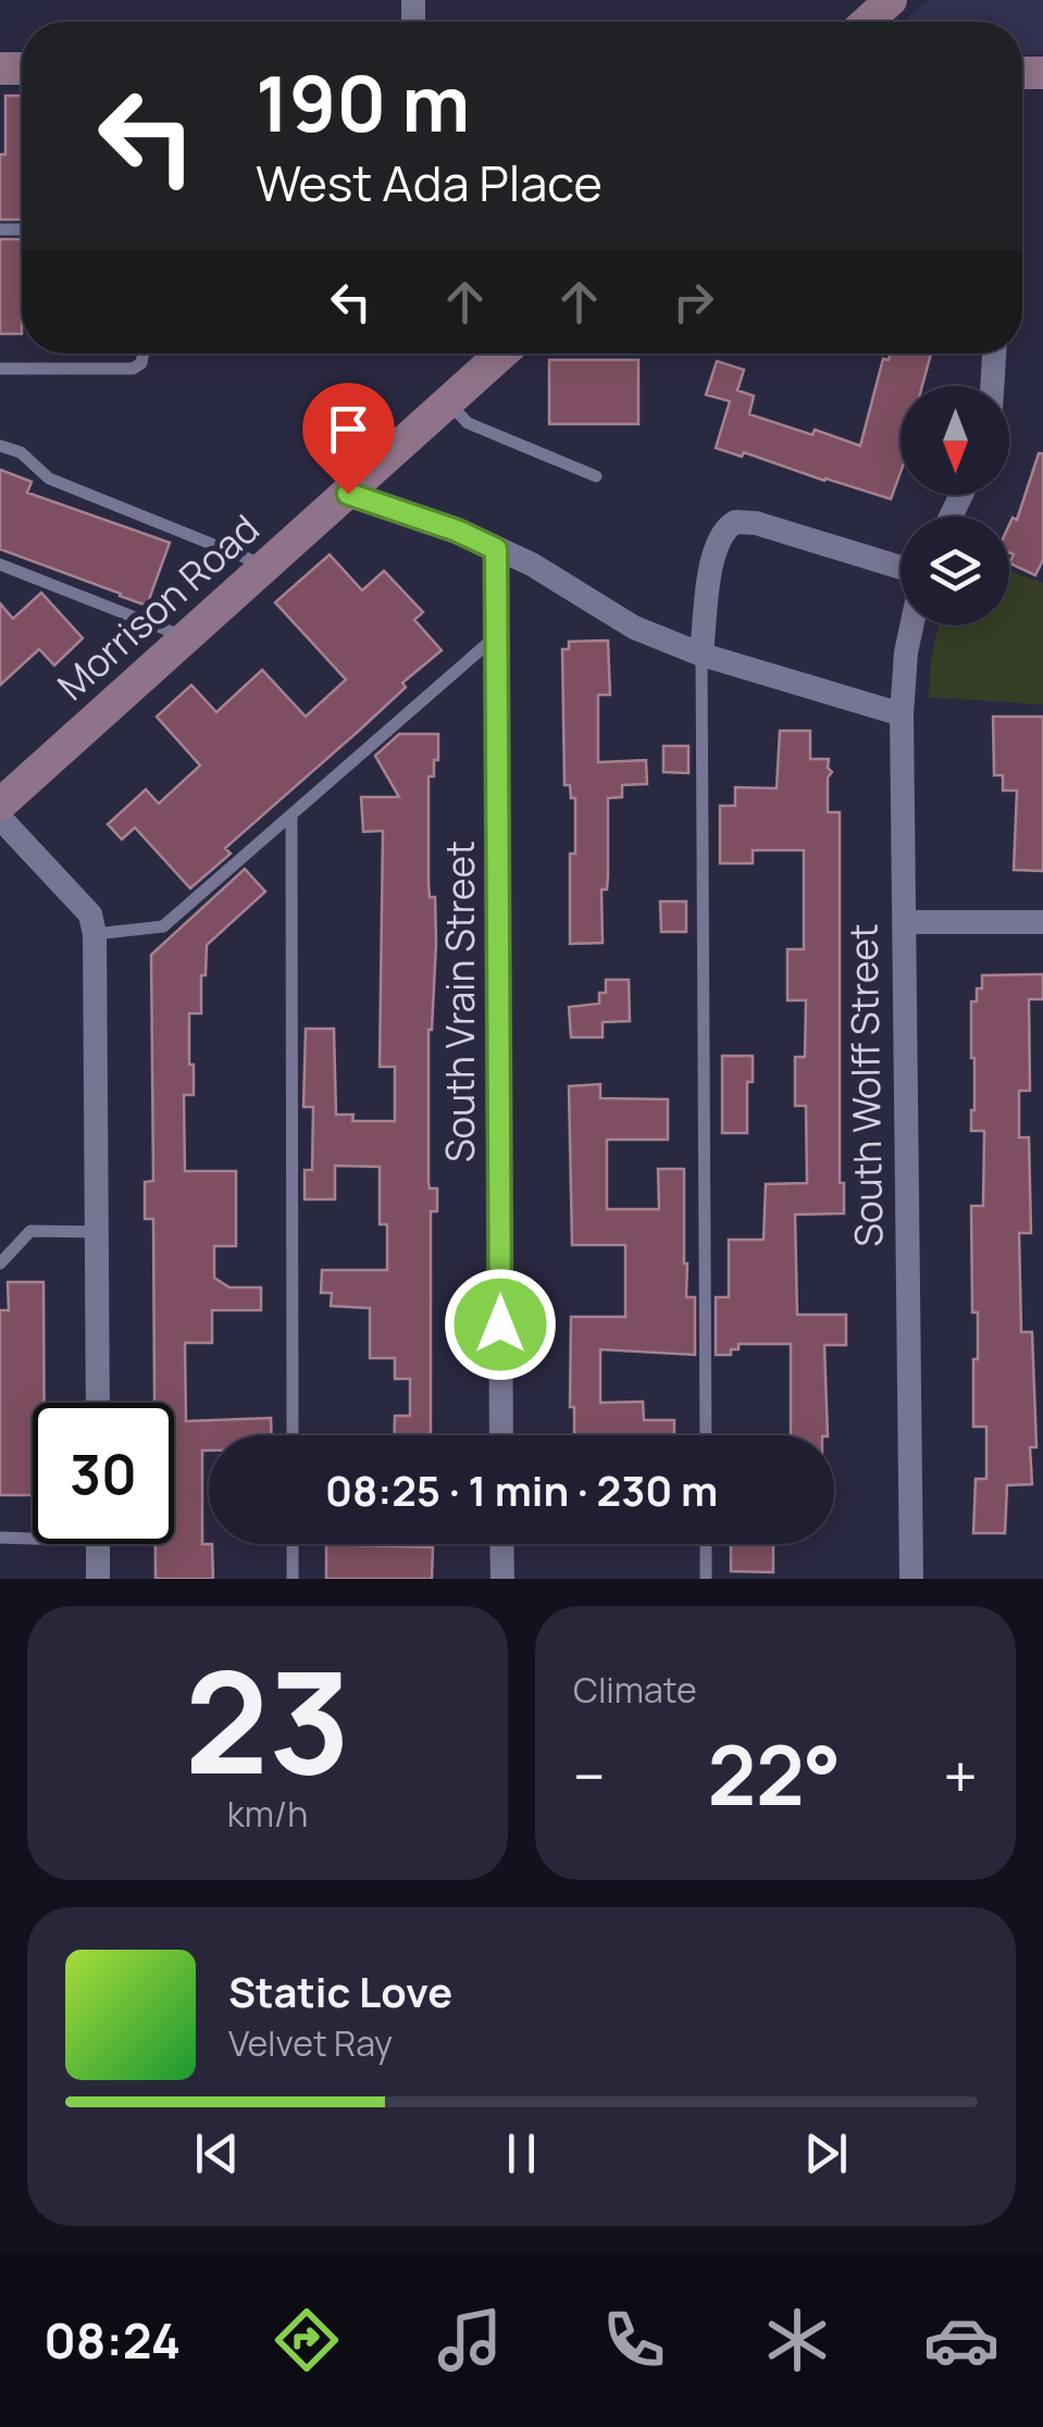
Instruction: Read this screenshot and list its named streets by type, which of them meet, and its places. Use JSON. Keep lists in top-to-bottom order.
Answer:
{
  "streets": {
    "main road": ["Morrison Road"],
    "street": ["South Vrain Street", "South Wolff Street"]
  },
  "north": "bottom",
  "page": {
    "turn": ["190 m", "West Ada Place"],
    "limit": "30",
    "trip": "08:25 · 1 min · 230 m",
    "tile": [
      ["23", "km/h"],
      "Climate"
    ],
    "heat": ["−", "22°", "+"],
    "song": ["Static Love", "Velvet Ray"],
    "tabs": "08:24"
  }
}
